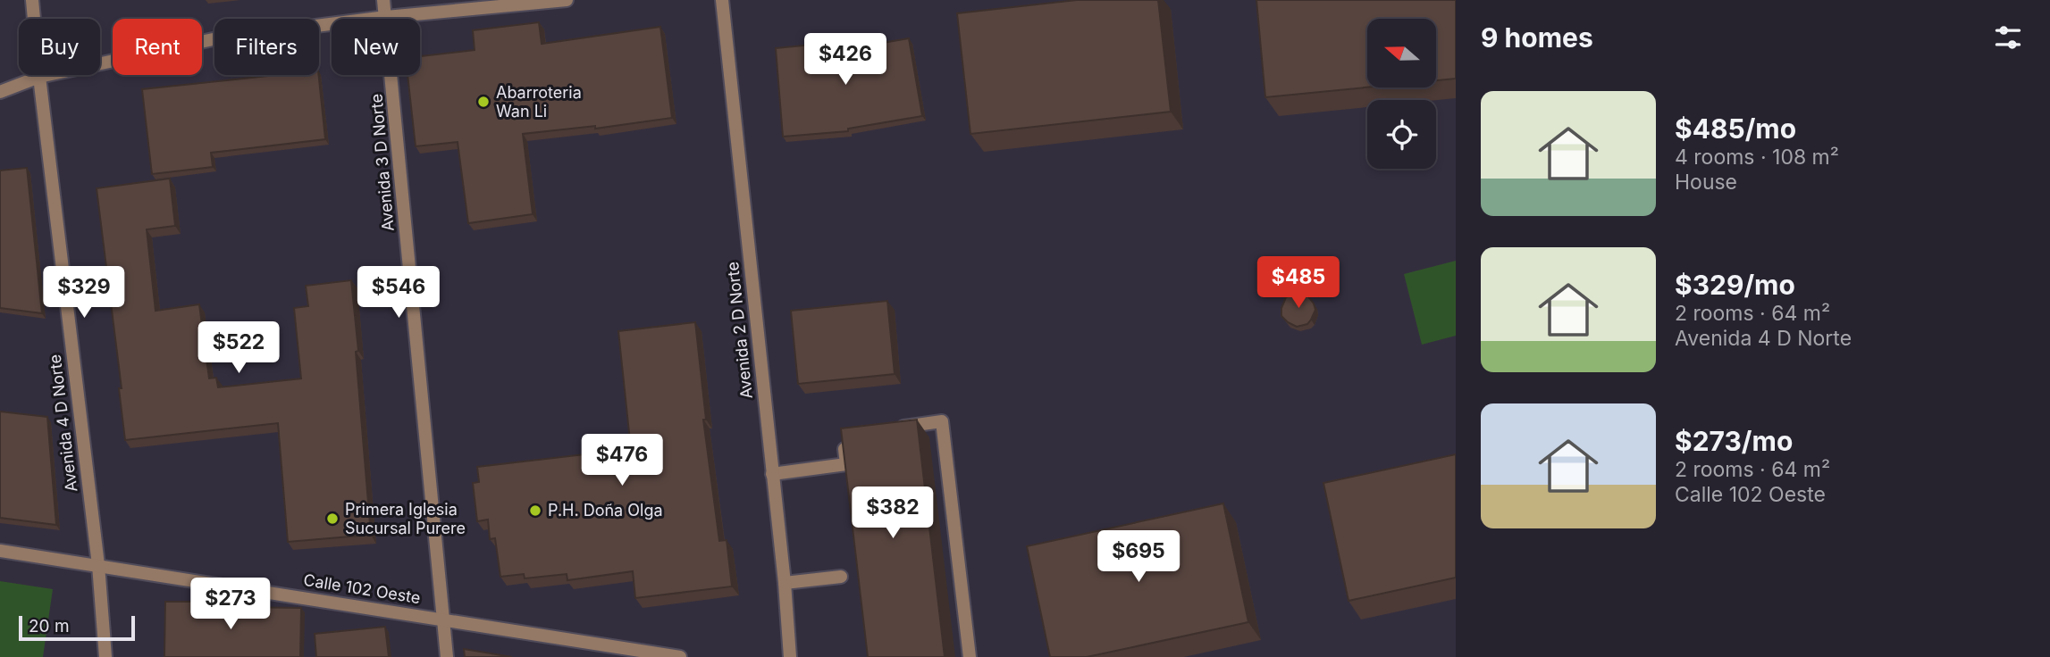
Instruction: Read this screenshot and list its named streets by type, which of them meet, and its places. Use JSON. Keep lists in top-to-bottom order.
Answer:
{
  "streets": {
    "street": [
      "Avenida 3 D Norte",
      "Avenida 2 D Norte",
      "Avenida 4 D Norte",
      "Calle 102 Oeste"
    ]
  },
  "crossings": [
    ["Avenida 3 D Norte", "Calle 102 Oeste"],
    ["Avenida 4 D Norte", "Calle 102 Oeste"]
  ],
  "places": ["Abarroteria Wan Li", "P.H. Doña Olga", "Primera Iglesia Sucursal Purere"],
  "scale_bar": "20 m",
  "north": "left",
  "page": {
    "heading": "9 homes",
    "chip": [
      "Buy",
      "Rent",
      "Filters",
      "New"
    ],
    "price": [
      "$426",
      "$485",
      "$329",
      "$546",
      "$522",
      "$476",
      "$382",
      "$695",
      "$273"
    ],
    "list": [
      {
        "name": "$485/mo",
        "note": "4 rooms · 108 m² · House"
      },
      {
        "name": "$329/mo",
        "note": "2 rooms · 64 m² · Avenida 4 D Norte"
      },
      {
        "name": "$273/mo",
        "note": "2 rooms · 64 m² · Calle 102 Oeste"
      }
    ],
    "scale": "20 m"
  }
}
